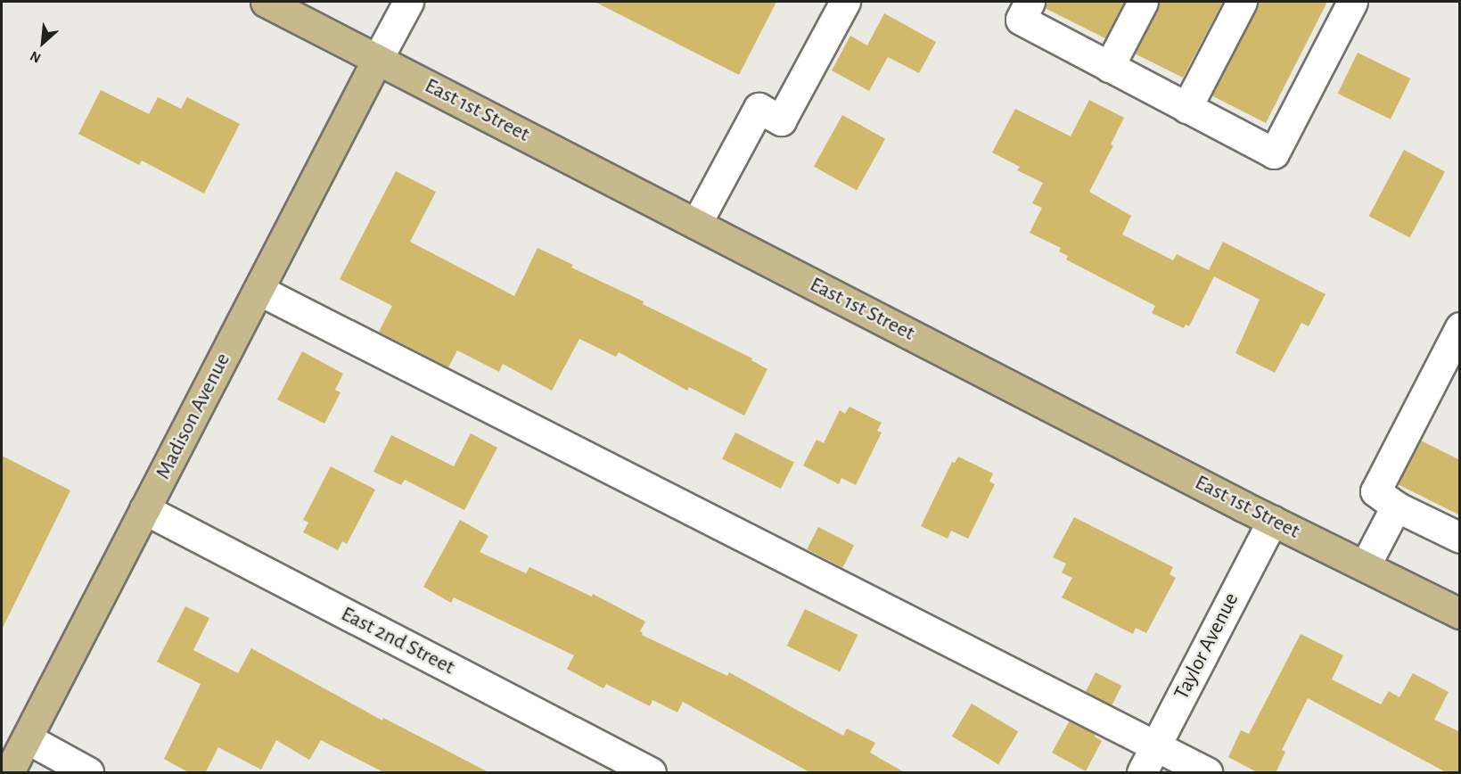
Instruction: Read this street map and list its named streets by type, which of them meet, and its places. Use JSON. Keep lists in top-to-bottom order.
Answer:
{
  "streets": {
    "main road": ["East 1st Street", "Madison Avenue"],
    "street": ["East 2nd Street", "Taylor Avenue"]
  },
  "crossings": [
    ["East 1st Street", "Madison Avenue"],
    ["East 1st Street", "Taylor Avenue"],
    ["Madison Avenue", "East 2nd Street"]
  ],
  "north": "bottom left"
}
